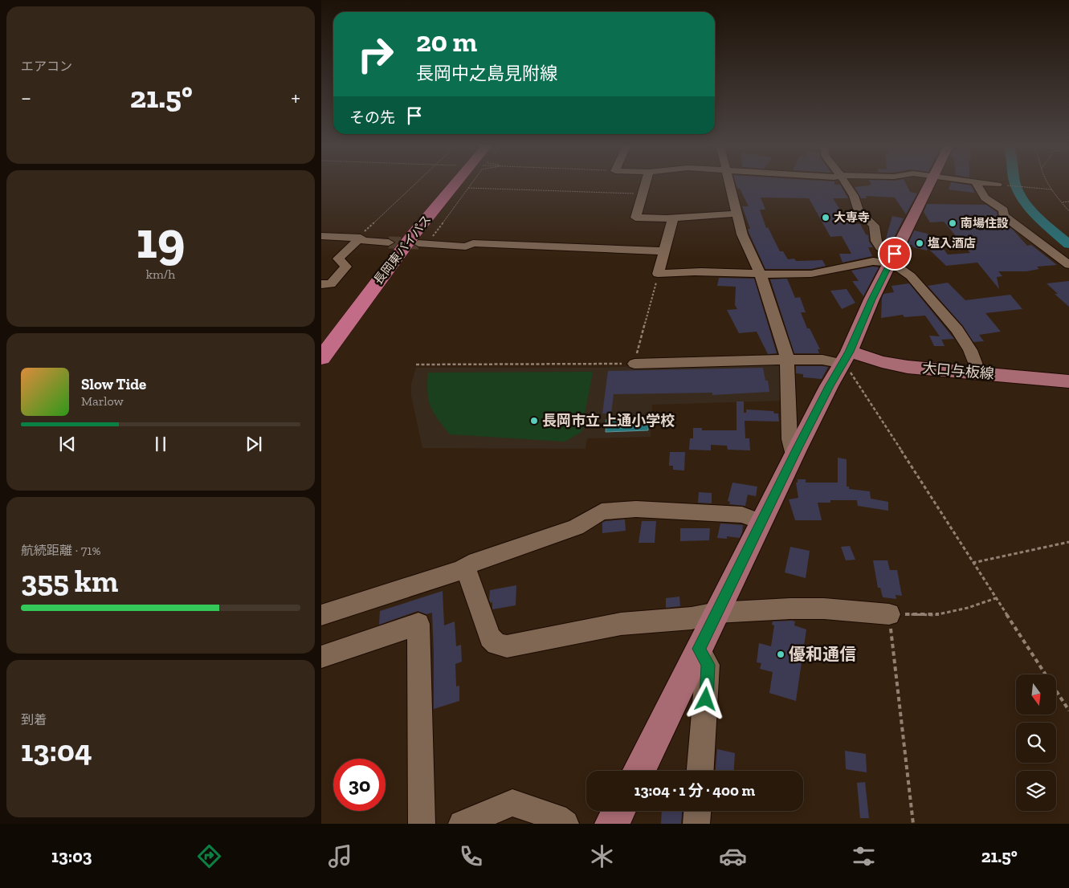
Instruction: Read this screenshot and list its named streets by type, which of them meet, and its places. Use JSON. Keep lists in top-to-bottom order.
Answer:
{
  "streets": {
    "highway": ["長岡東バイパス"],
    "main road": ["大口与板線"]
  },
  "places": [
    "大専寺",
    "南場住設",
    "塩入酒店",
    "長岡市立 上通小学校",
    "優和通信"
  ],
  "north": "bottom",
  "page": {
    "tile": [
      "エアコン",
      ["19", "km/h"],
      ["航続距離 · 71%", "355 km"],
      ["到着", "13:04"]
    ],
    "turn": ["20 m", "長岡中之島見附線"],
    "heat": ["−", "21.5°", "+"],
    "then": "その先",
    "song": ["Slow Tide", "Marlow"],
    "limit": "30",
    "trip": "13:04 · 1 分 · 400 m",
    "tabs": ["13:03", "21.5°"]
  }
}
